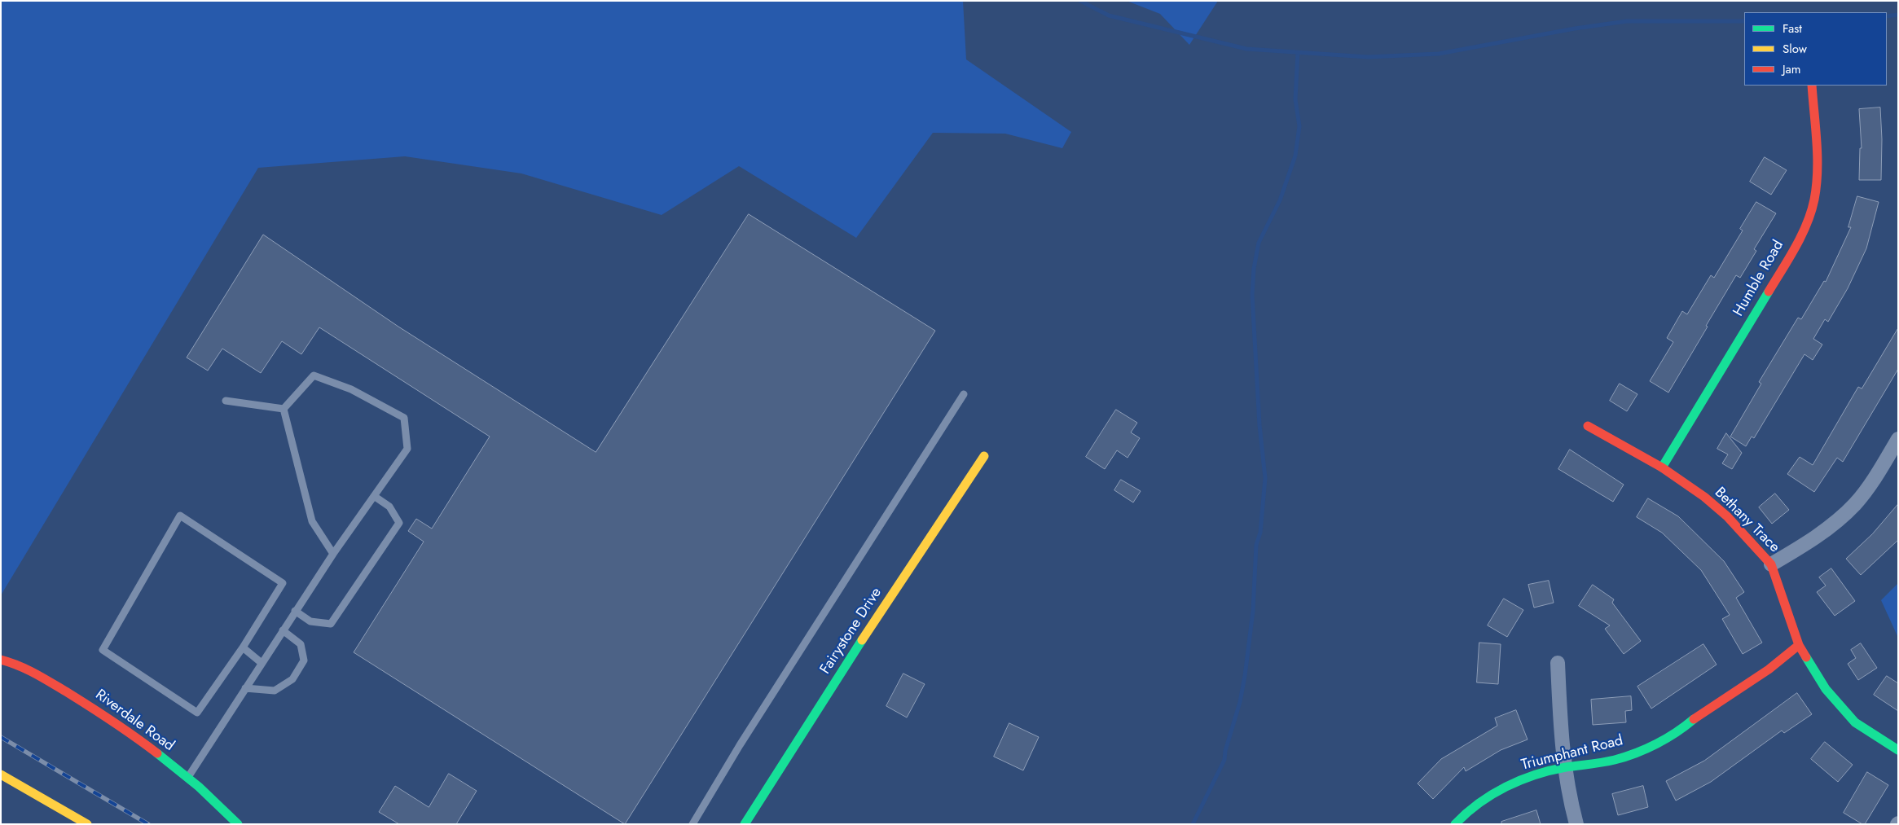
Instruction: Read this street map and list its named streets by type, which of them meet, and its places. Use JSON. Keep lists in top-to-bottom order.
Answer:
{
  "streets": {
    "street": [
      "Humble Road",
      "Bethany Trace",
      "Fairystone Drive",
      "Riverdale Road",
      "Triumphant Road"
    ]
  },
  "crossings": [
    ["Humble Road", "Bethany Trace"],
    ["Bethany Trace", "Triumphant Road"]
  ],
  "legend": ["Fast", "Slow", "Jam"]
}
